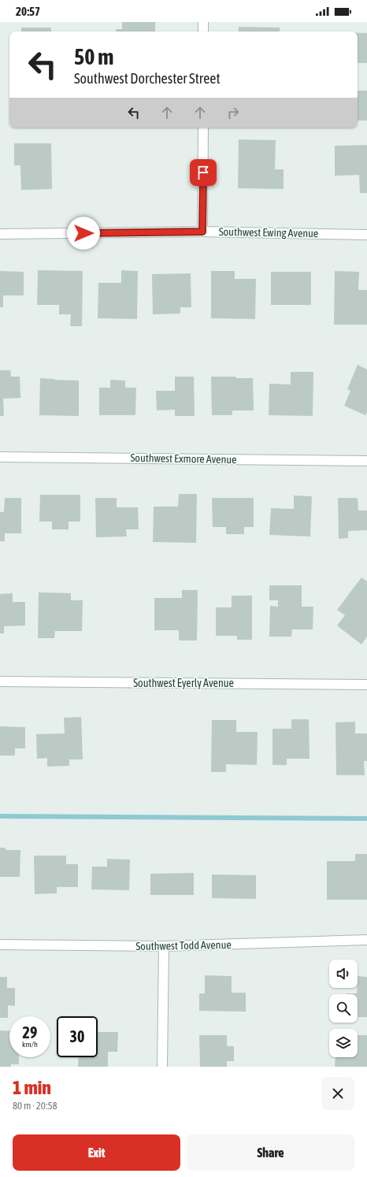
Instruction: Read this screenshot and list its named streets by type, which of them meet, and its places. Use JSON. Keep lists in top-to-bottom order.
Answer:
{
  "streets": {
    "street": [
      "Southwest Ewing Avenue",
      "Southwest Exmore Avenue",
      "Southwest Eyerly Avenue",
      "Southwest Todd Avenue"
    ]
  },
  "page": {
    "status": "20:57",
    "turn": ["50 m", "Southwest Dorchester Street"],
    "speed": "29 km/h",
    "limit": "30",
    "heading": ["1 min", "80 m · 20:58"],
    "buttons": ["Exit", "Share"]
  }
}
